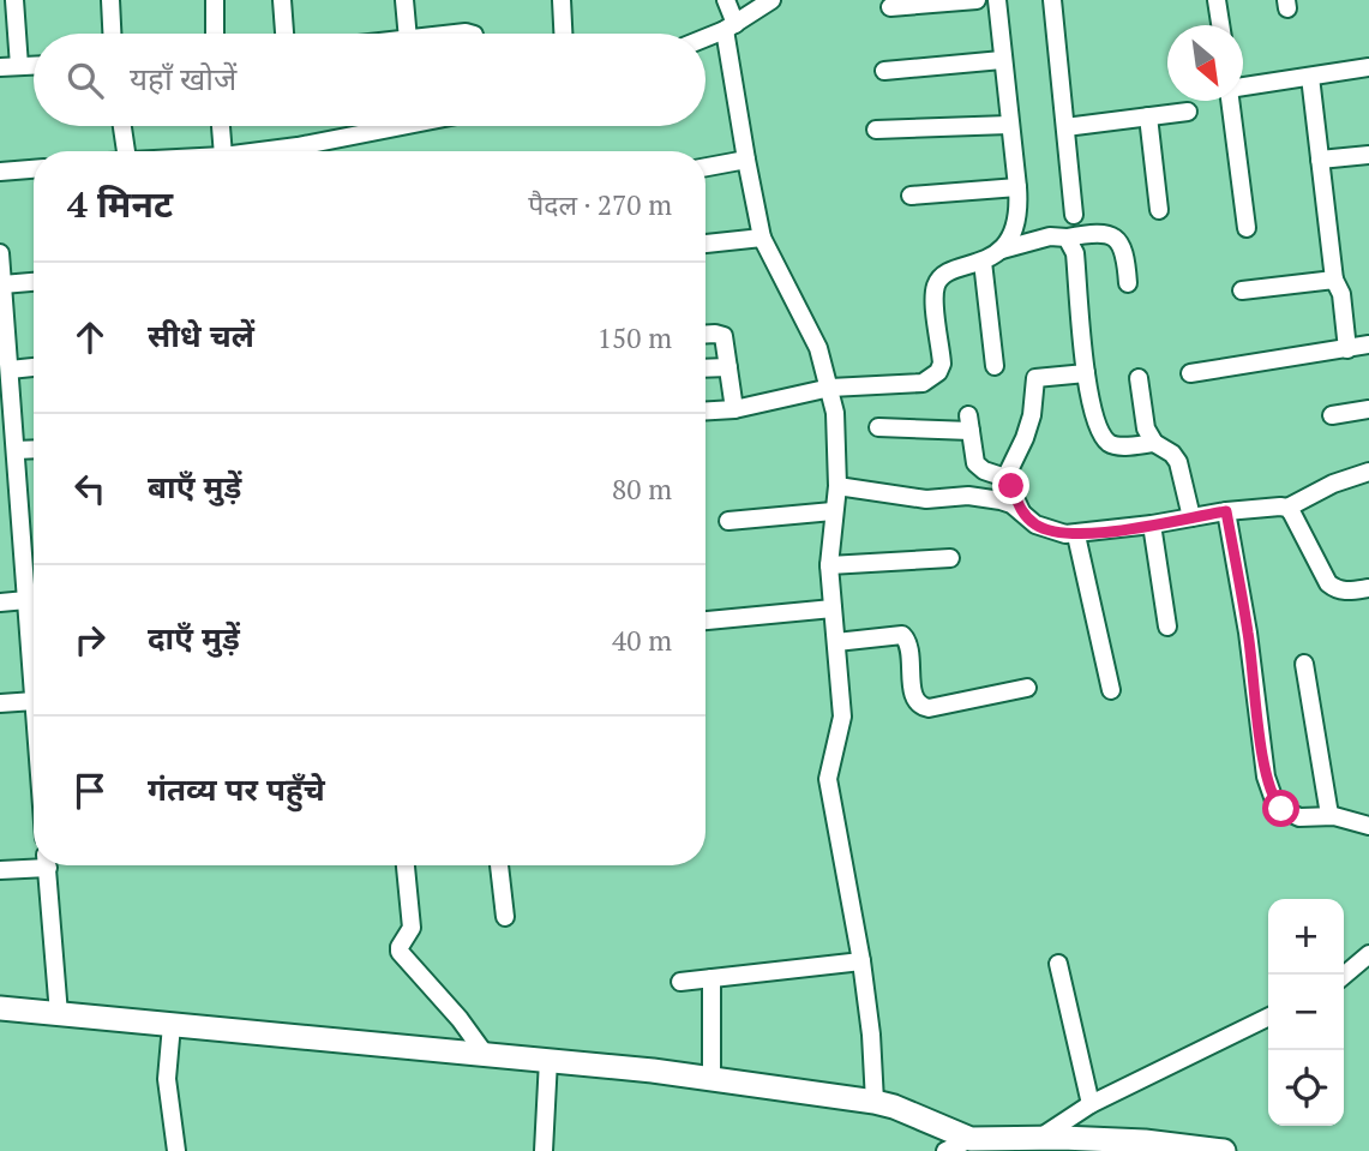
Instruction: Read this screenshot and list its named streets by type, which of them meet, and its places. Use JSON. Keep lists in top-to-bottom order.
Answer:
{
  "north": "bottom right",
  "page": {
    "search": "यहाँ खोजें",
    "heading": ["4 मिनट", "पैदल · 270 m"],
    "list": [
      ["सीधे चलें", "150 m"],
      ["बाएँ मुड़ें", "80 m"],
      ["दाएँ मुड़ें", "40 m"],
      "गंतव्य पर पहुँचे"
    ],
    "map_buttons": ["+", "−"]
  }
}
